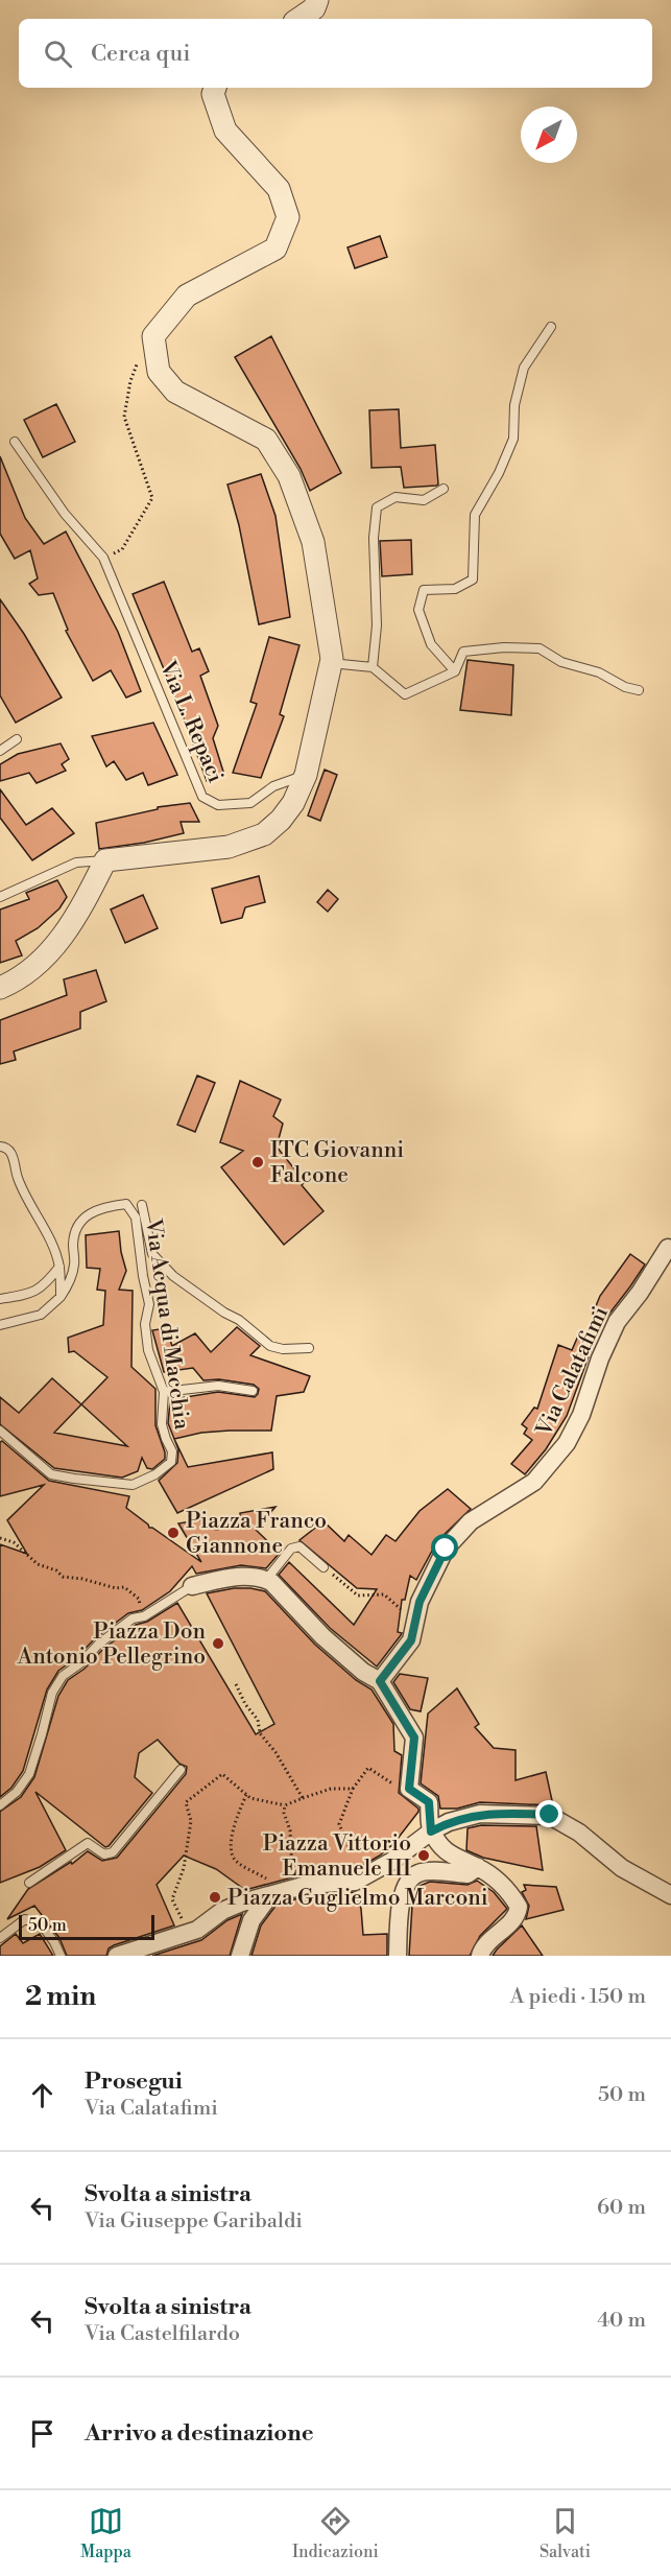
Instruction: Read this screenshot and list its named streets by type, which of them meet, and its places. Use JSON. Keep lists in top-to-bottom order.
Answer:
{
  "streets": {
    "street": ["Via Calatafimi"],
    "lane": ["Via L. Repaci", "Via Acqua di Macchia"]
  },
  "places": [
    "ITC Giovanni Falcone",
    "Piazza Franco Giannone",
    "Piazza Don Antonio Pellegrino",
    "Piazza Vittorio Emanuele III",
    "Piazza Guglielmo Marconi"
  ],
  "scale_bar": "50 m",
  "north": "bottom left",
  "page": {
    "search": "Cerca qui",
    "scale": "50 m",
    "heading": ["2 min", "A piedi · 150 m"],
    "list": [
      ["Prosegui", "Via Calatafimi", "50 m"],
      ["Svolta a sinistra", "Via Giuseppe Garibaldi", "60 m"],
      ["Svolta a sinistra", "Via Castelfilardo", "40 m"],
      "Arrivo a destinazione"
    ],
    "nav": ["Mappa", "Indicazioni", "Salvati"]
  }
}
